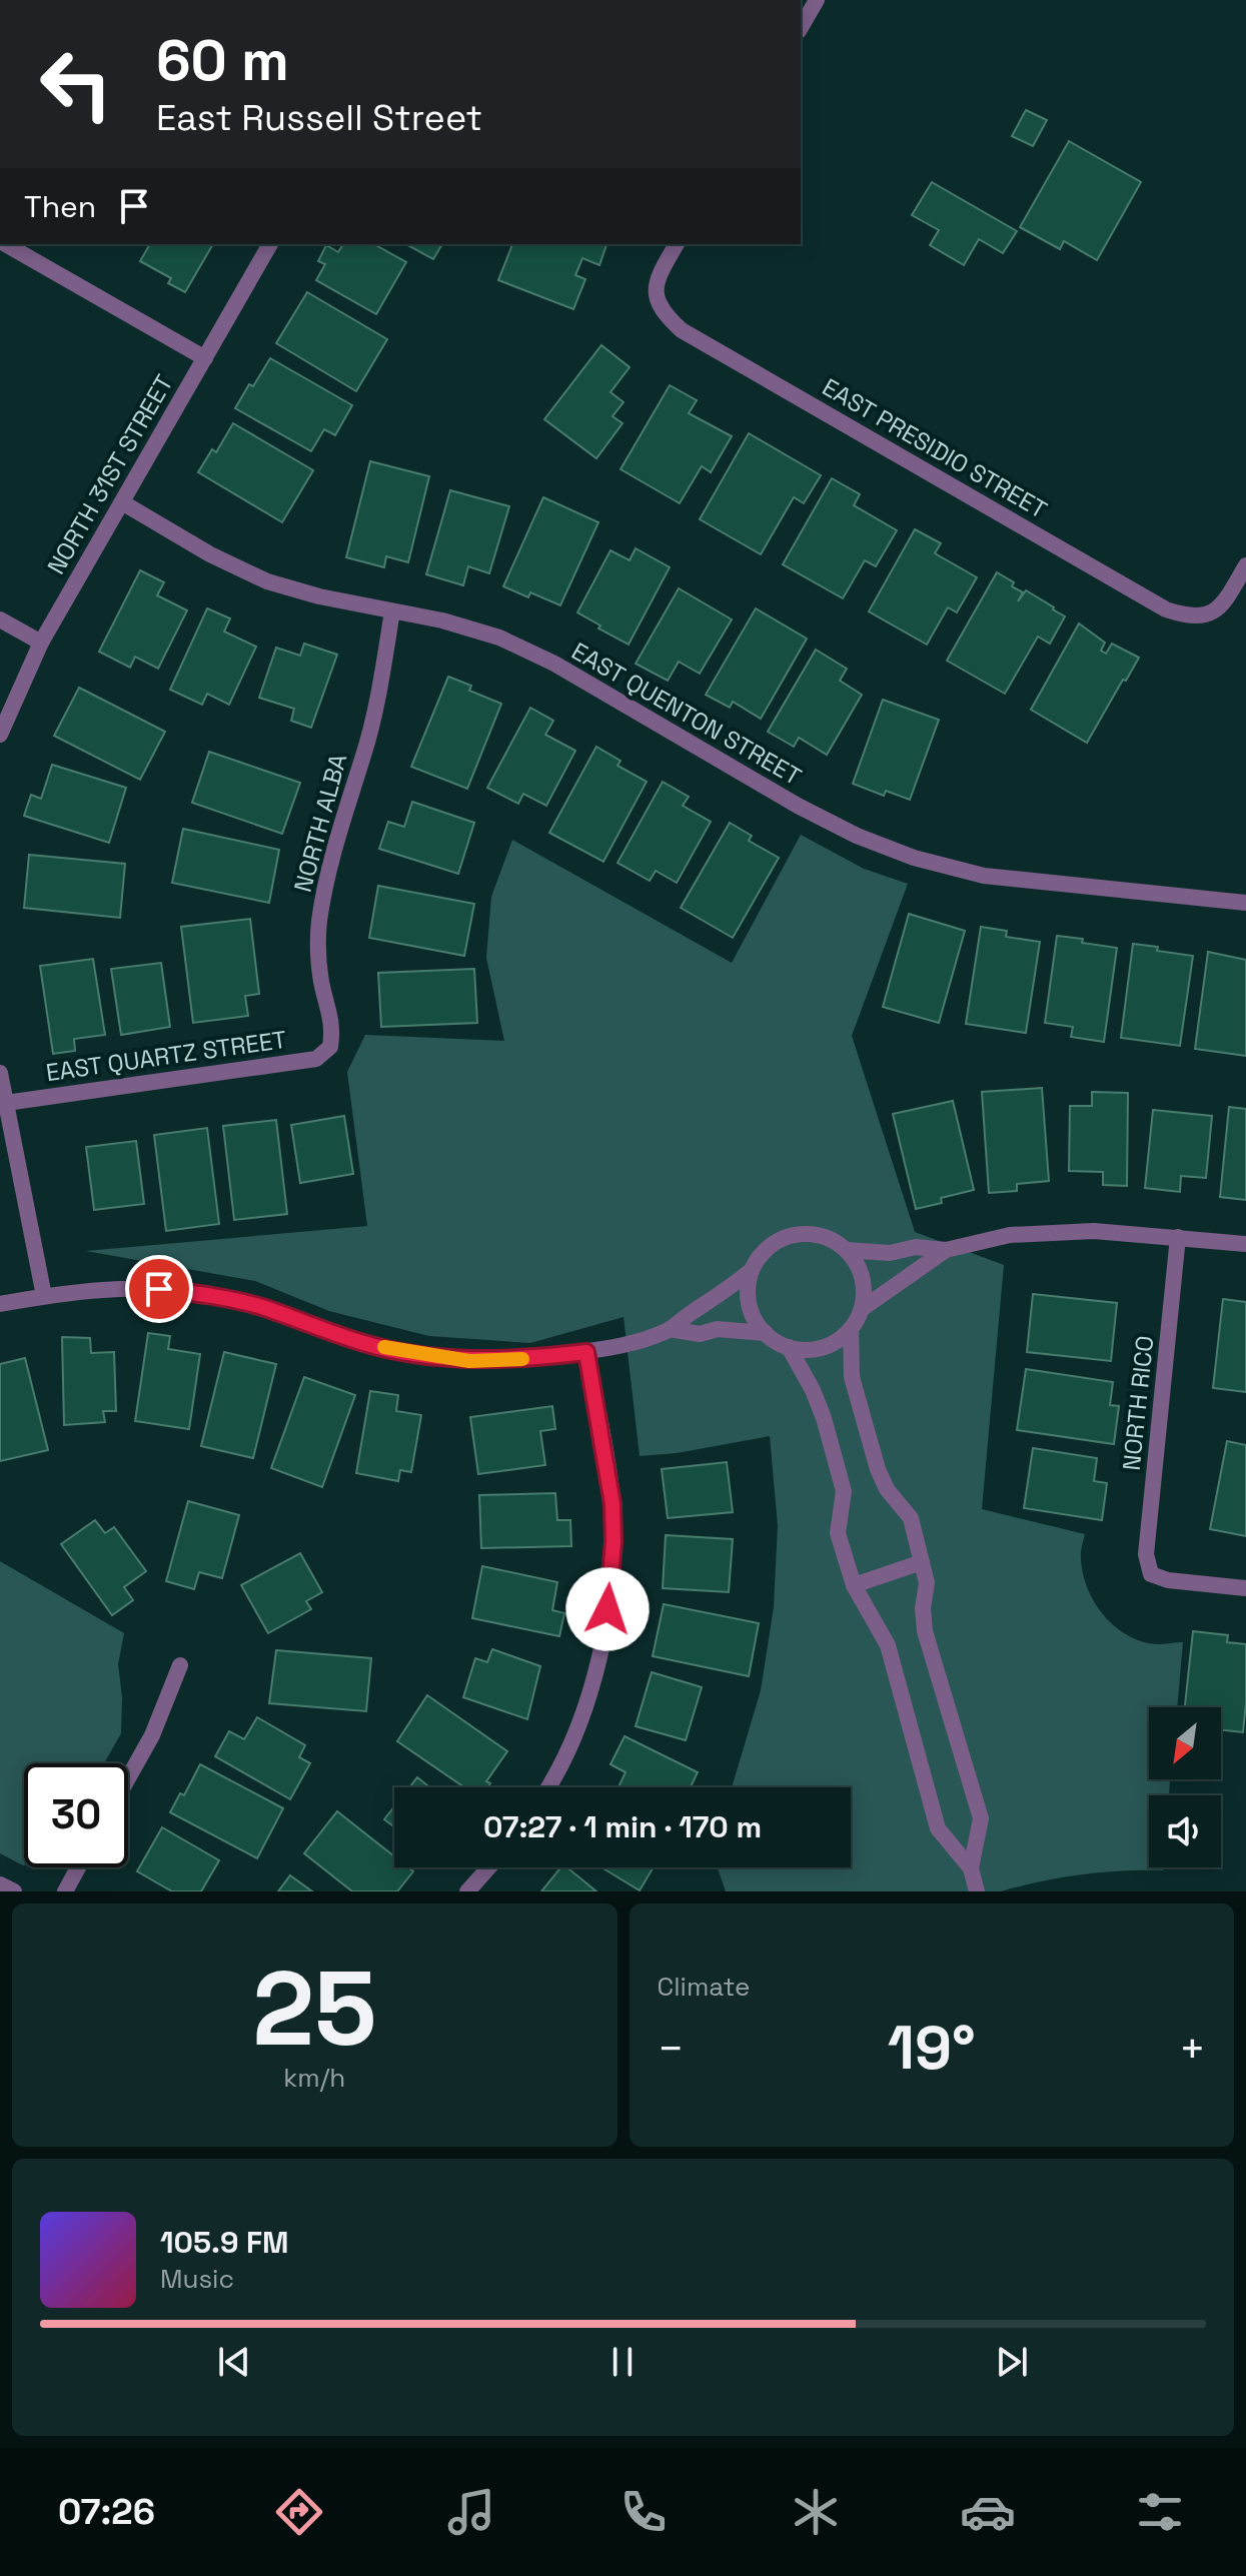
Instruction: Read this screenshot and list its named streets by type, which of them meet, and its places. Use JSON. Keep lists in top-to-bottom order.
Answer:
{
  "streets": {
    "street": [
      "EAST PRESIDIO STREET",
      "NORTH 31ST STREET",
      "EAST QUENTON STREET",
      "NORTH ALBA",
      "EAST QUARTZ STREET",
      "NORTH RICO"
    ]
  },
  "crossings": [
    ["NORTH 31ST STREET", "EAST QUENTON STREET"],
    ["EAST QUENTON STREET", "NORTH ALBA"],
    ["NORTH ALBA", "EAST QUARTZ STREET"]
  ],
  "north": "bottom left",
  "page": {
    "turn": ["60 m", "East Russell Street"],
    "then": "Then",
    "limit": "30",
    "trip": "07:27 · 1 min · 170 m",
    "tile": [
      ["25", "km/h"],
      "Climate"
    ],
    "heat": ["−", "19°", "+"],
    "song": ["105.9 FM", "Music"],
    "tabs": "07:26"
  }
}
